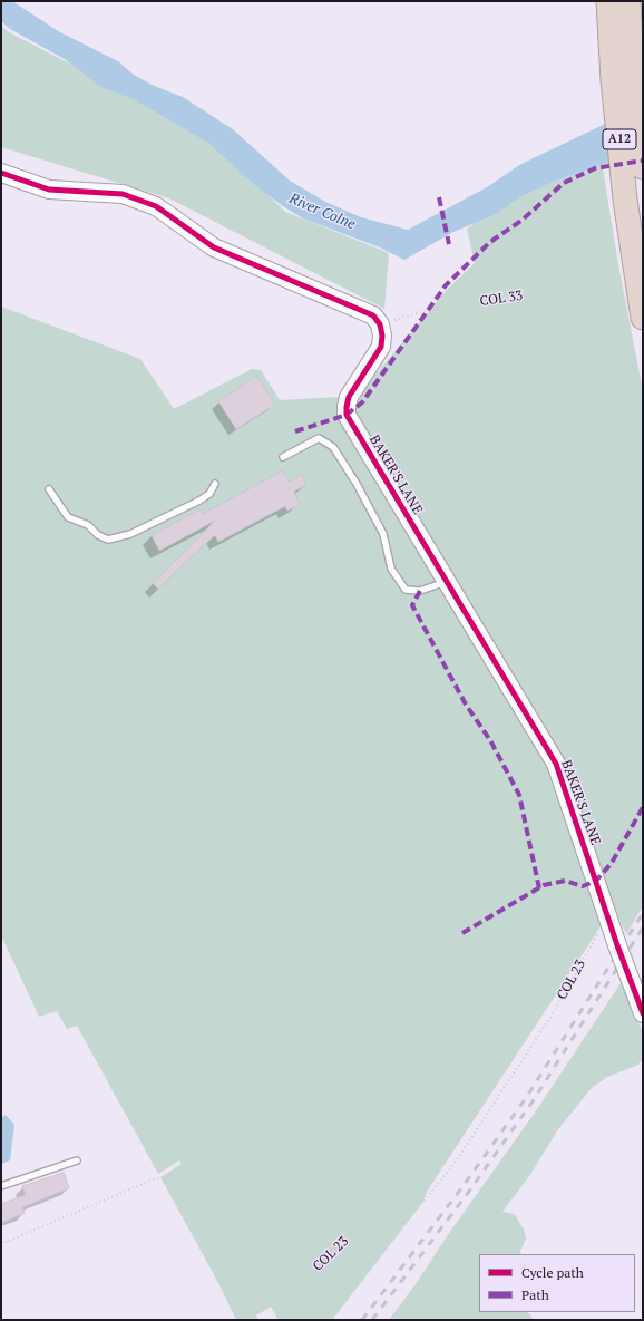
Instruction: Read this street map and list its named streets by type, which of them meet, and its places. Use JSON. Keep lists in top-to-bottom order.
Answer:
{
  "streets": {
    "highway": ["A12"],
    "street": ["BAKER'S LANE"],
    "path": ["COL 33", "COL 23"]
  },
  "crossings": [
    ["COL 33", "BAKER'S LANE"],
    ["BAKER'S LANE", "COL 23"]
  ],
  "water": ["River Colne"],
  "legend": ["Cycle path", "Path"]
}
